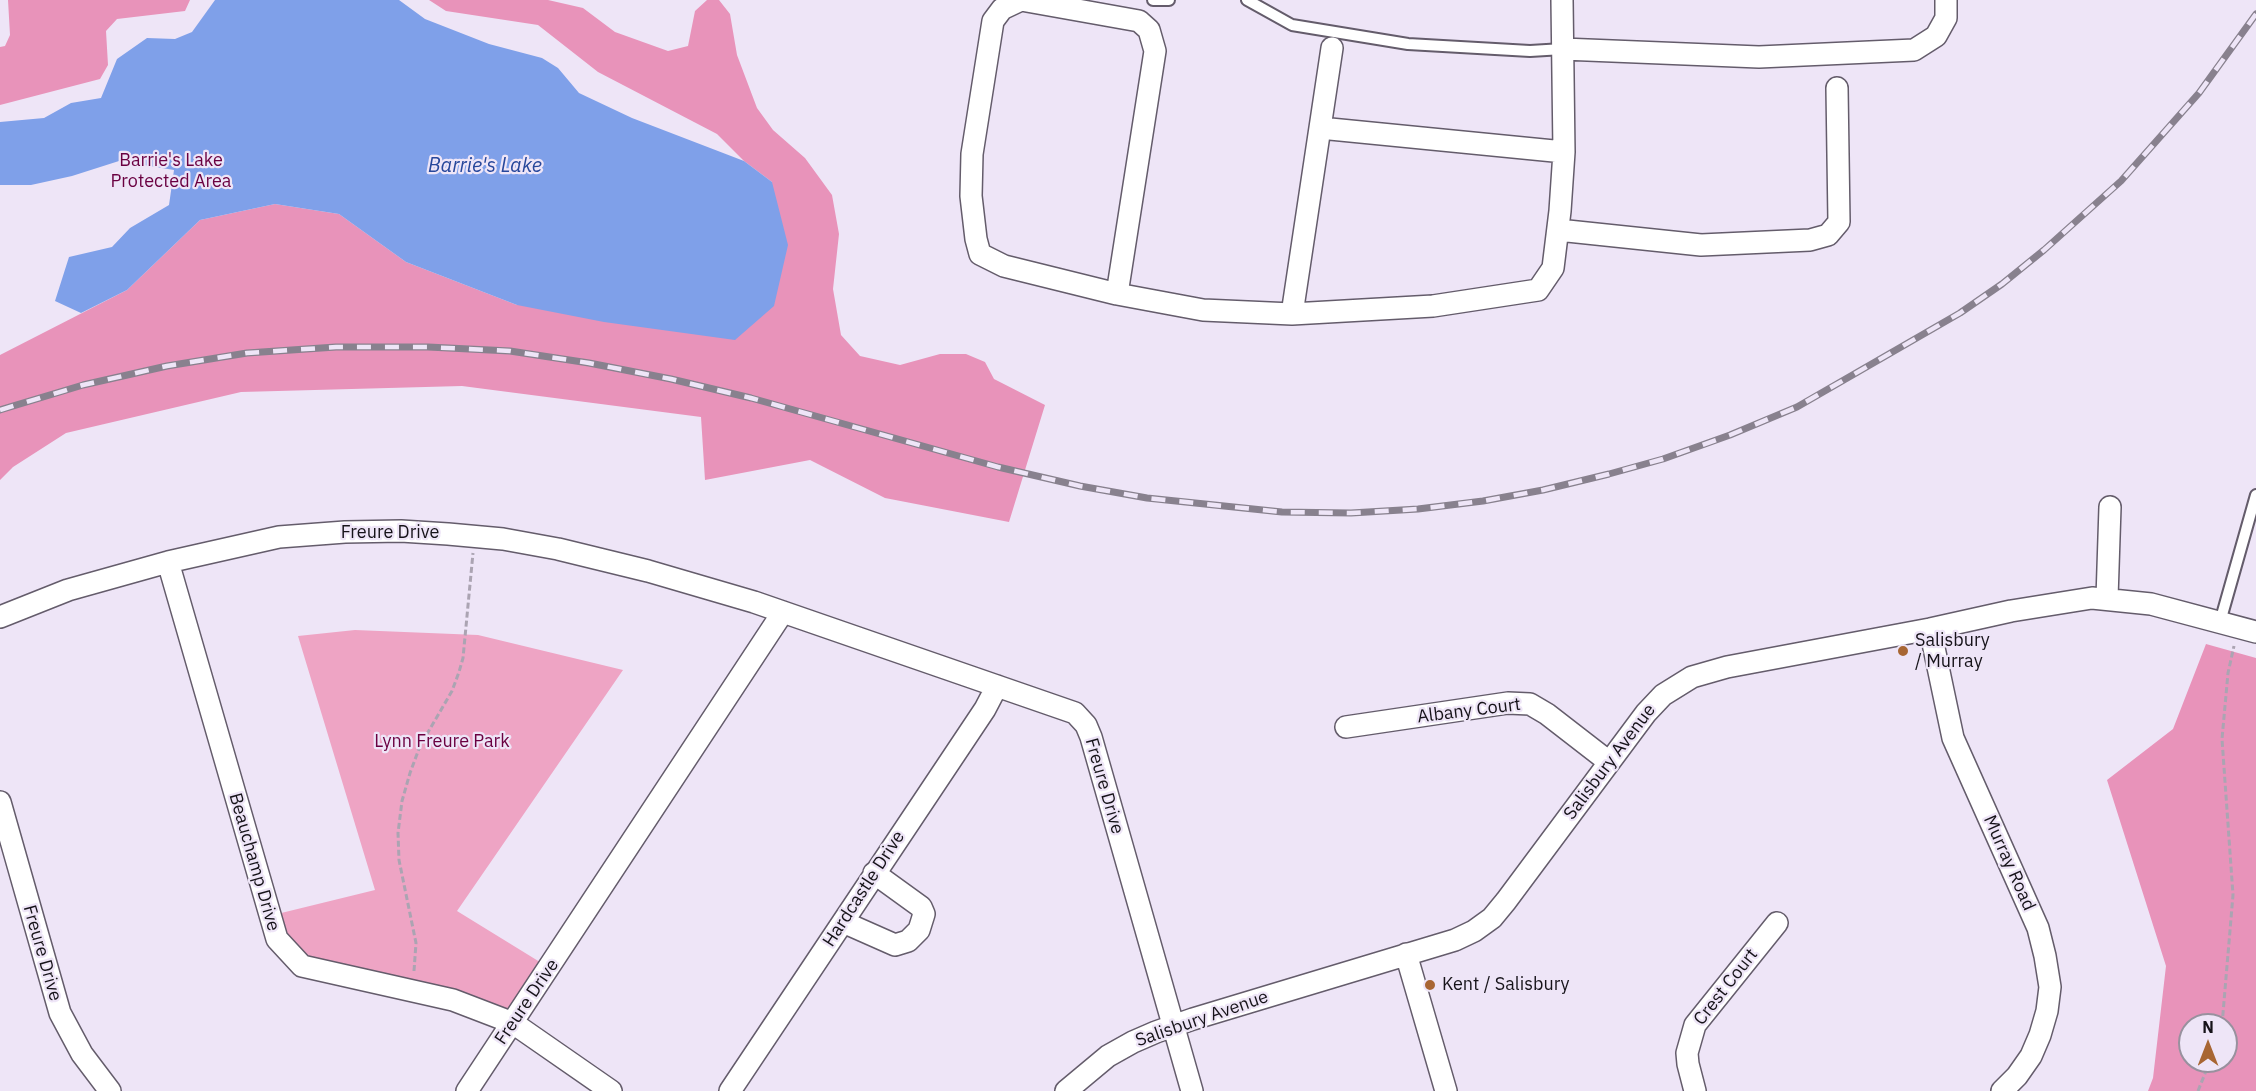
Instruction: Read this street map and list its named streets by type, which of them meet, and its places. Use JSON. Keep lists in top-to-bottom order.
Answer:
{
  "streets": {
    "street": [
      "Freure Drive",
      "Albany Court",
      "Salisbury Avenue",
      "Beauchamp Drive",
      "Murray Road",
      "Hardcastle Drive",
      "Crest Court"
    ]
  },
  "crossings": [
    ["Freure Drive", "Salisbury Avenue"],
    ["Freure Drive", "Beauchamp Drive"],
    ["Freure Drive", "Hardcastle Drive"],
    ["Albany Court", "Salisbury Avenue"],
    ["Salisbury Avenue", "Murray Road"]
  ],
  "water": ["Barrie's Lake"],
  "parks": ["Barrie's Lake Protected Area", "Lynn Freure Park"],
  "places": ["Salisbury / Murray", "Kent / Salisbury"],
  "north": "top"
}
